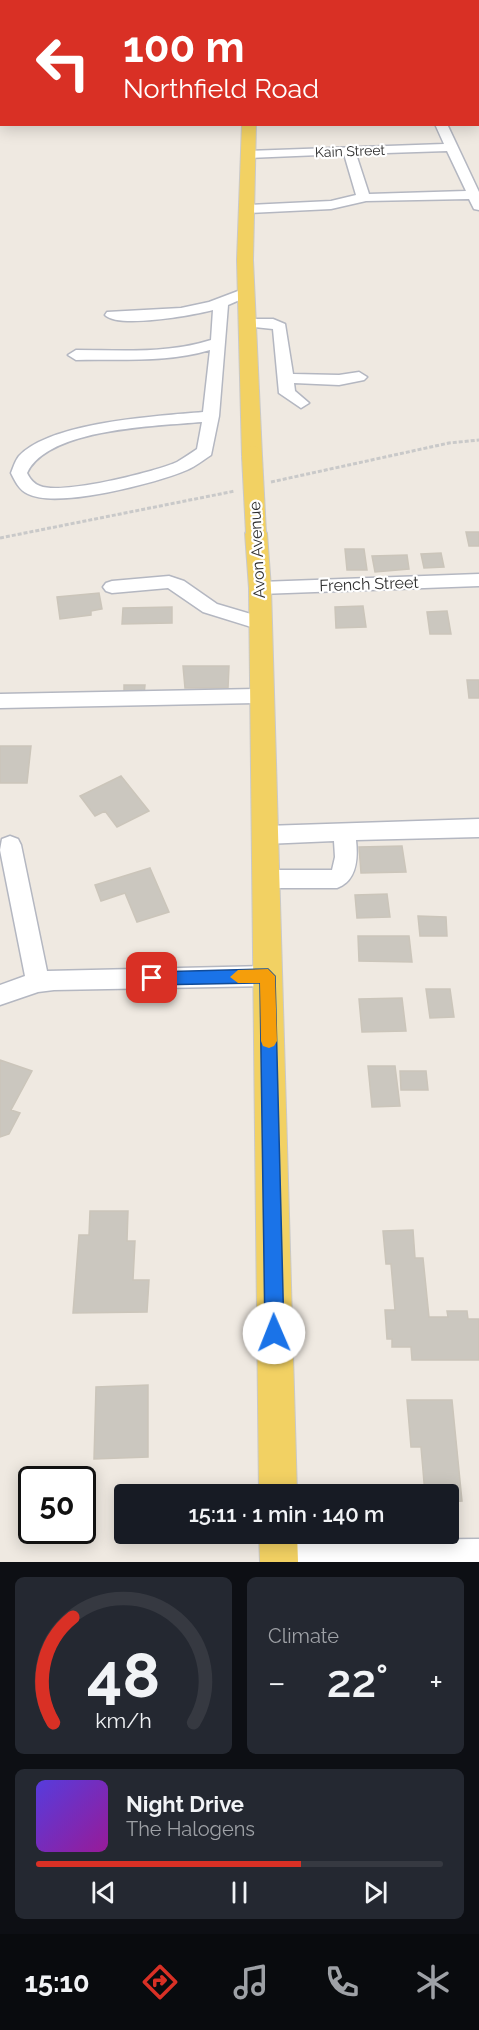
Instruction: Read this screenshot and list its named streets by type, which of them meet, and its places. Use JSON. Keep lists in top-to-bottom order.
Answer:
{
  "streets": {
    "main road": ["Avon Avenue"],
    "street": ["Kain Street", "French Street"]
  },
  "crossings": [
    ["Kain Street", "Avon Avenue"],
    ["Avon Avenue", "French Street"]
  ],
  "page": {
    "turn": ["100 m", "Northfield Road"],
    "limit": "50",
    "trip": "15:11 · 1 min · 140 m",
    "tile": "Climate",
    "heat": ["−", "22°", "+"],
    "song": ["Night Drive", "The Halogens"],
    "tabs": "15:10",
    "gauge": ["48", "km/h"]
  }
}
